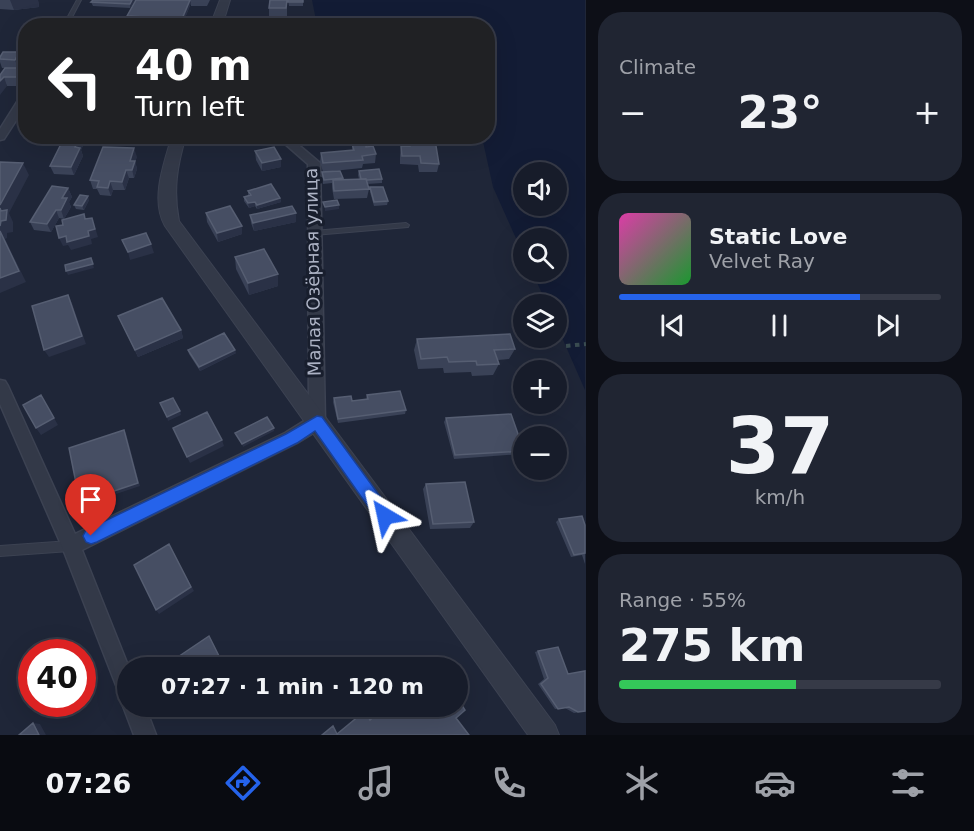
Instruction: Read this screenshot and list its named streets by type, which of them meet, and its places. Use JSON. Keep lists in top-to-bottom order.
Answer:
{
  "streets": {
    "street": ["Малая Озёрная улица"]
  },
  "page": {
    "tile": [
      "Climate",
      ["37", "km/h"],
      ["Range · 55%", "275 km"]
    ],
    "turn": ["40 m", "Turn left"],
    "heat": ["−", "23°", "+"],
    "map_buttons": ["+", "−"],
    "song": ["Static Love", "Velvet Ray"],
    "limit": "40",
    "trip": "07:27 · 1 min · 120 m",
    "tabs": "07:26"
  }
}
